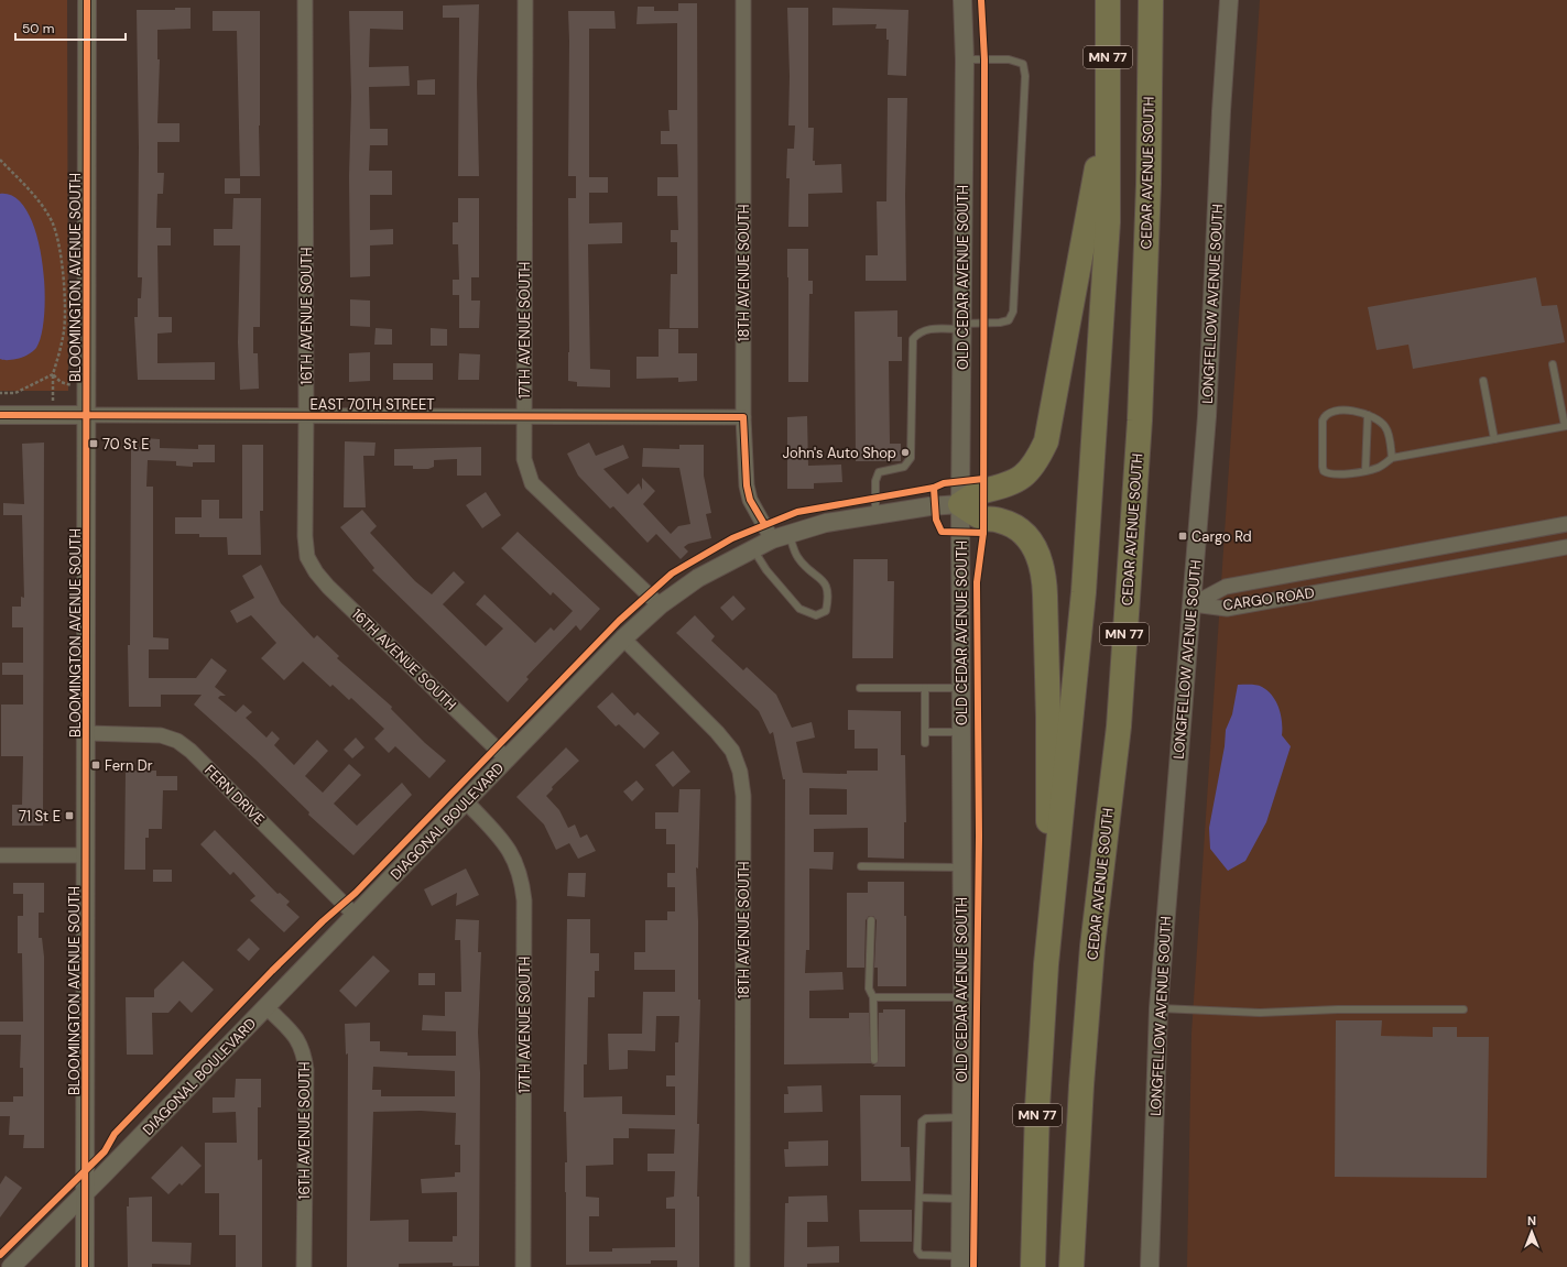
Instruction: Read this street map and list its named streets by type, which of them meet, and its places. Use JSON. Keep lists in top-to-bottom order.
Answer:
{
  "streets": {
    "highway": ["MN 77", "CEDAR AVENUE SOUTH"],
    "street": [
      "18TH AVENUE SOUTH",
      "BLOOMINGTON AVENUE SOUTH",
      "OLD CEDAR AVENUE SOUTH",
      "LONGFELLOW AVENUE SOUTH",
      "16TH AVENUE SOUTH",
      "17TH AVENUE SOUTH",
      "EAST 70TH STREET",
      "CARGO ROAD",
      "FERN DRIVE",
      "DIAGONAL BOULEVARD"
    ]
  },
  "crossings": [
    ["18TH AVENUE SOUTH", "EAST 70TH STREET"],
    ["18TH AVENUE SOUTH", "DIAGONAL BOULEVARD"],
    ["BLOOMINGTON AVENUE SOUTH", "EAST 70TH STREET"],
    ["BLOOMINGTON AVENUE SOUTH", "FERN DRIVE"],
    ["BLOOMINGTON AVENUE SOUTH", "DIAGONAL BOULEVARD"],
    ["OLD CEDAR AVENUE SOUTH", "DIAGONAL BOULEVARD"],
    ["LONGFELLOW AVENUE SOUTH", "CARGO ROAD"],
    ["16TH AVENUE SOUTH", "EAST 70TH STREET"],
    ["16TH AVENUE SOUTH", "DIAGONAL BOULEVARD"],
    ["17TH AVENUE SOUTH", "EAST 70TH STREET"],
    ["17TH AVENUE SOUTH", "DIAGONAL BOULEVARD"],
    ["FERN DRIVE", "DIAGONAL BOULEVARD"]
  ],
  "places": {
    "transit": [
      "70 St E",
      "Cargo Rd",
      "Fern Dr",
      "71 St E"
    ],
    "other": ["John's Auto Shop"]
  },
  "scale_bar": "50 m",
  "north": "top"
}
